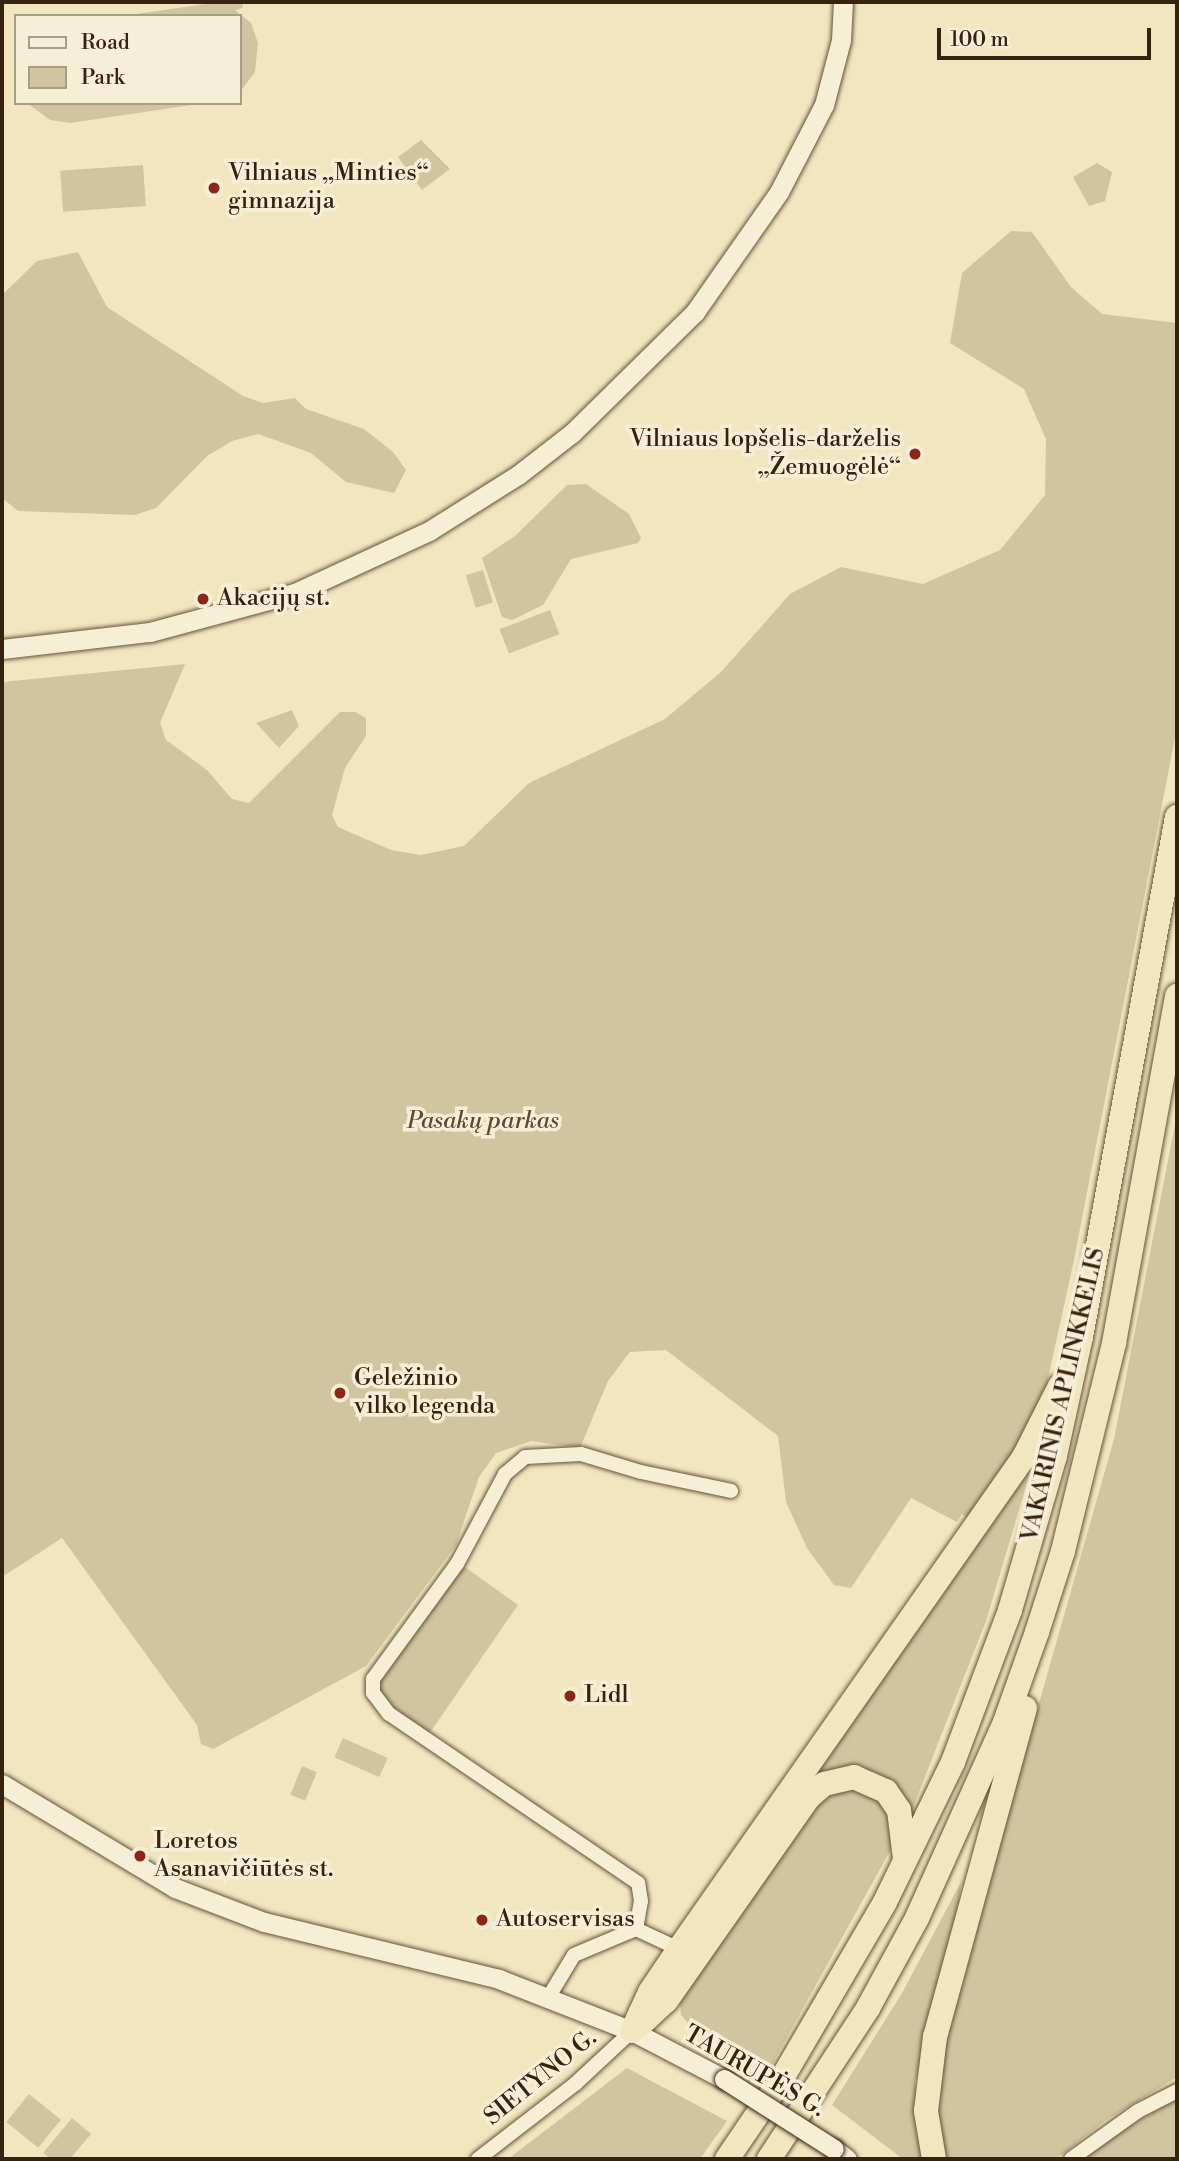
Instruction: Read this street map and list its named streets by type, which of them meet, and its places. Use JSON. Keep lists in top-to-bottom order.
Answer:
{
  "streets": {
    "highway": ["VAKARINIS APLINKKELIS"],
    "street": ["TAURUPĖS G.", "SIETYNO G."]
  },
  "crossings": [
    ["TAURUPĖS G.", "SIETYNO G."]
  ],
  "parks": ["Pasakų parkas"],
  "places": [
    "Vilniaus „Minties“ gimnazija",
    "Vilniaus lopšelis-darželis „Žemuogėlė“",
    "Akacijų st.",
    "Geležinio vilko legenda",
    "Lidl",
    "Loretos Asanavičiūtės st.",
    "Autoservisas"
  ],
  "legend": ["Road", "Park"],
  "scale_bar": "100 m"
}
